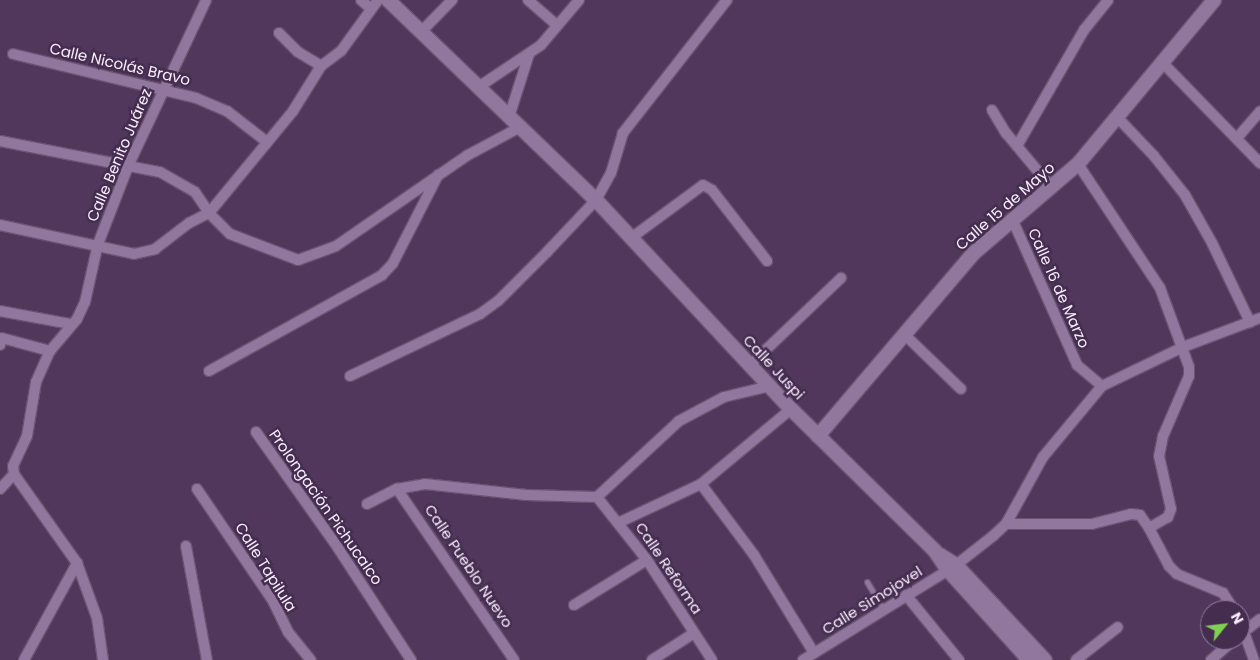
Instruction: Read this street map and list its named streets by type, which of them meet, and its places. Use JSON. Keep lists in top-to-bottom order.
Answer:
{
  "streets": {
    "street": [
      "Calle Nicolás Bravo",
      "Calle Benito Juárez",
      "Calle 15 de Mayo",
      "Calle 16 de Marzo",
      "Calle Juspi",
      "Prolongación Pichucalco",
      "Calle Pueblo Nuevo",
      "Calle Tapilula",
      "Calle Reforma",
      "Calle Simojovel"
    ]
  },
  "crossings": [
    ["Calle Nicolás Bravo", "Calle Benito Juárez"],
    ["Calle 15 de Mayo", "Calle 16 de Marzo"],
    ["Calle 15 de Mayo", "Calle Juspi"],
    ["Calle Juspi", "Calle Simojovel"]
  ],
  "north": "top right"
}
